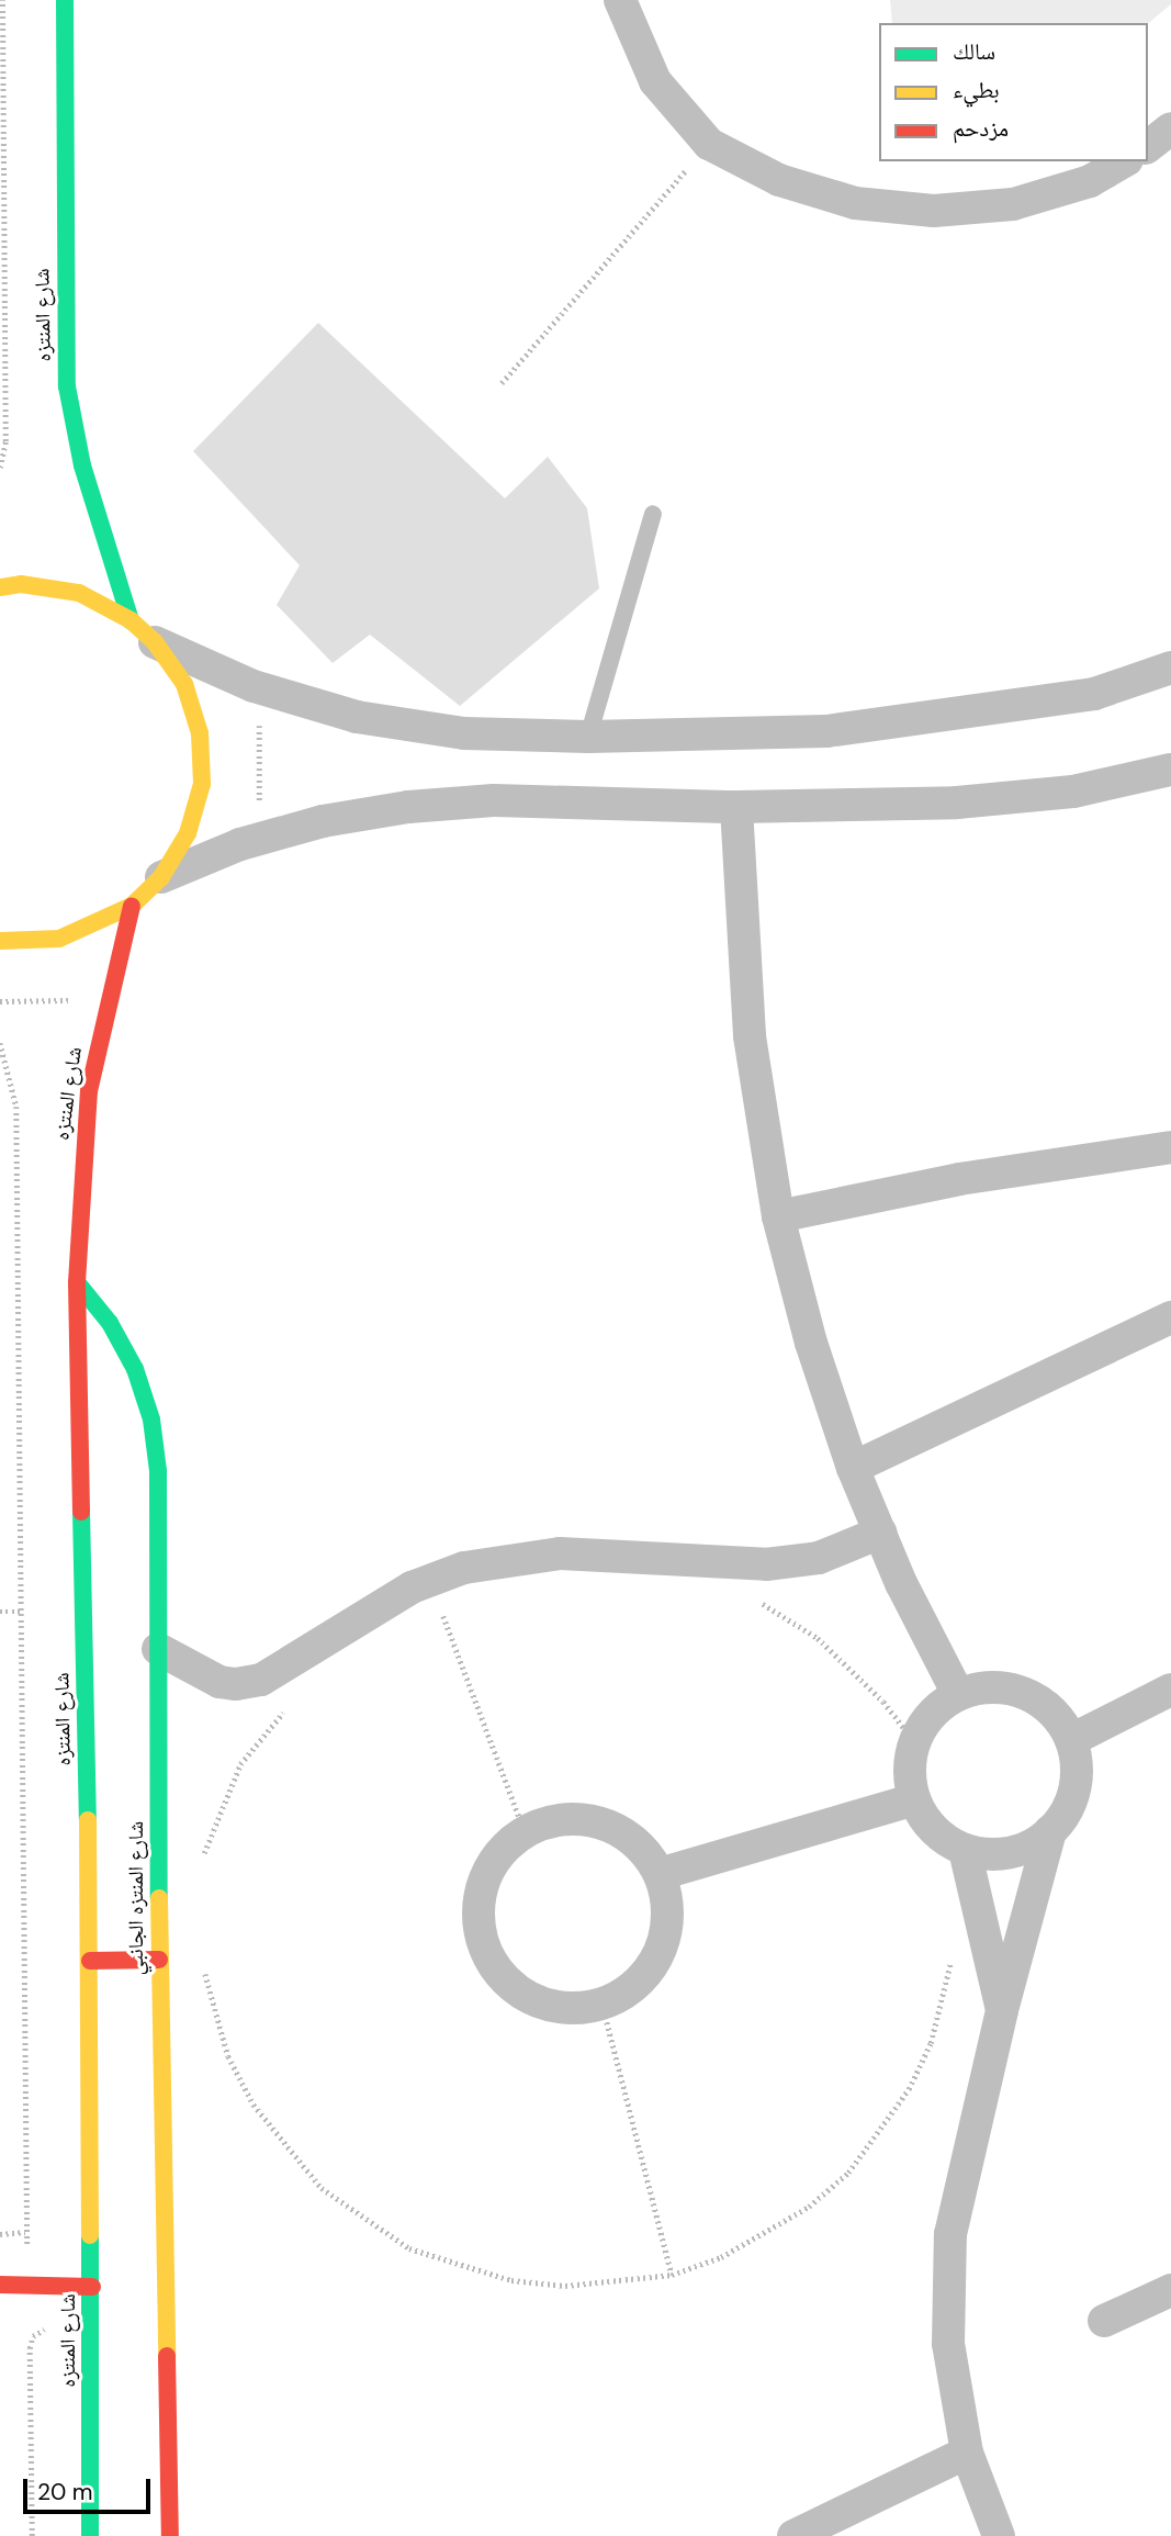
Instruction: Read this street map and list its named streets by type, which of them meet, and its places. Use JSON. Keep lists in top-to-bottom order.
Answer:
{
  "streets": {
    "street": ["شارع المنتزه", "شارع المنتزه الجانبي"]
  },
  "crossings": [
    ["شارع المنتزه", "شارع المنتزه الجانبي"]
  ],
  "legend": ["سالك", "بطيء", "مزدحم"],
  "scale_bar": "20 m"
}
